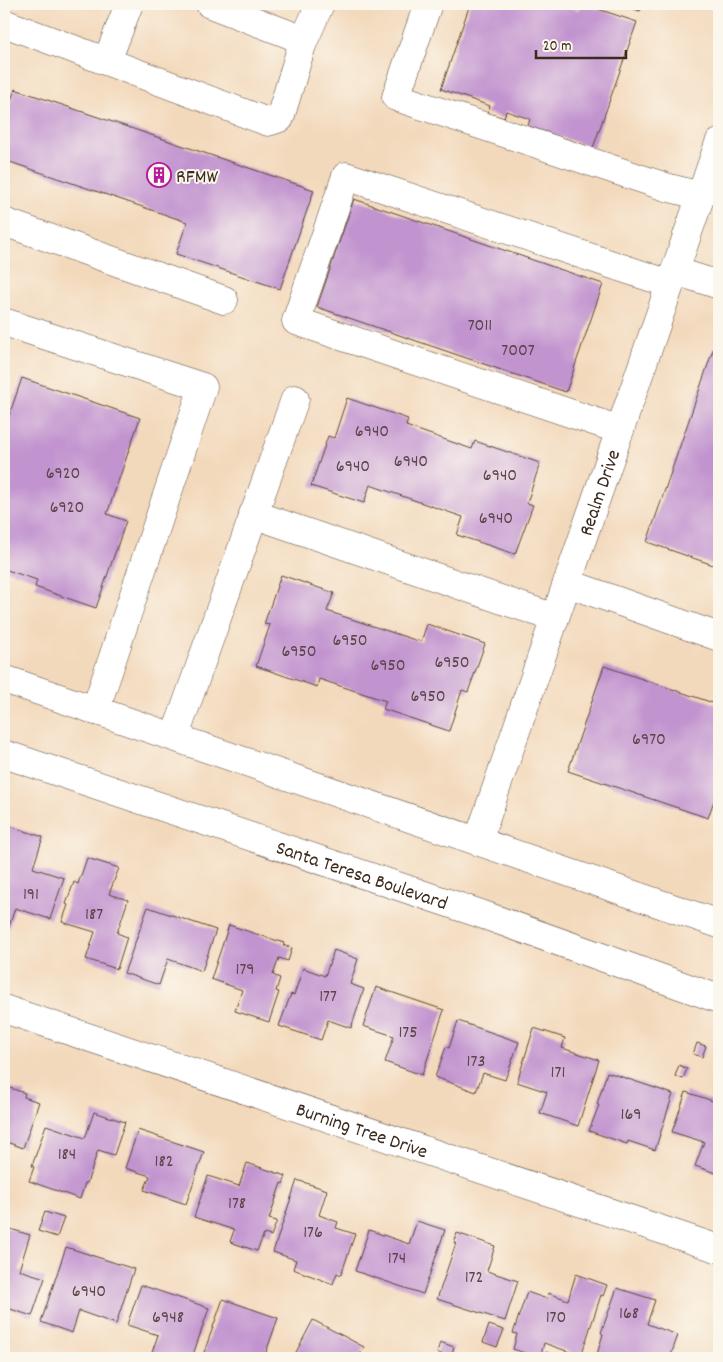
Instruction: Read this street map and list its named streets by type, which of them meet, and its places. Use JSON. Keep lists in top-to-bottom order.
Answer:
{
  "streets": {
    "main road": ["Realm Drive", "Santa Teresa Boulevard", "Burning Tree Drive"]
  },
  "places": {
    "building": ["RFMW"]
  },
  "house_numbers": [
    "7011",
    "7007",
    "6940",
    "6940",
    "6940",
    "6920",
    "6940",
    "6920",
    "6940",
    "6950",
    "6950",
    "6950",
    "6950",
    "6950",
    "6970",
    "191",
    "187",
    "179",
    "177",
    "175",
    "173",
    "171",
    "169",
    "184",
    "182",
    "178",
    "176",
    "174",
    "172",
    "6940",
    "168",
    "6948",
    "170"
  ],
  "scale_bar": "20 m"
}
